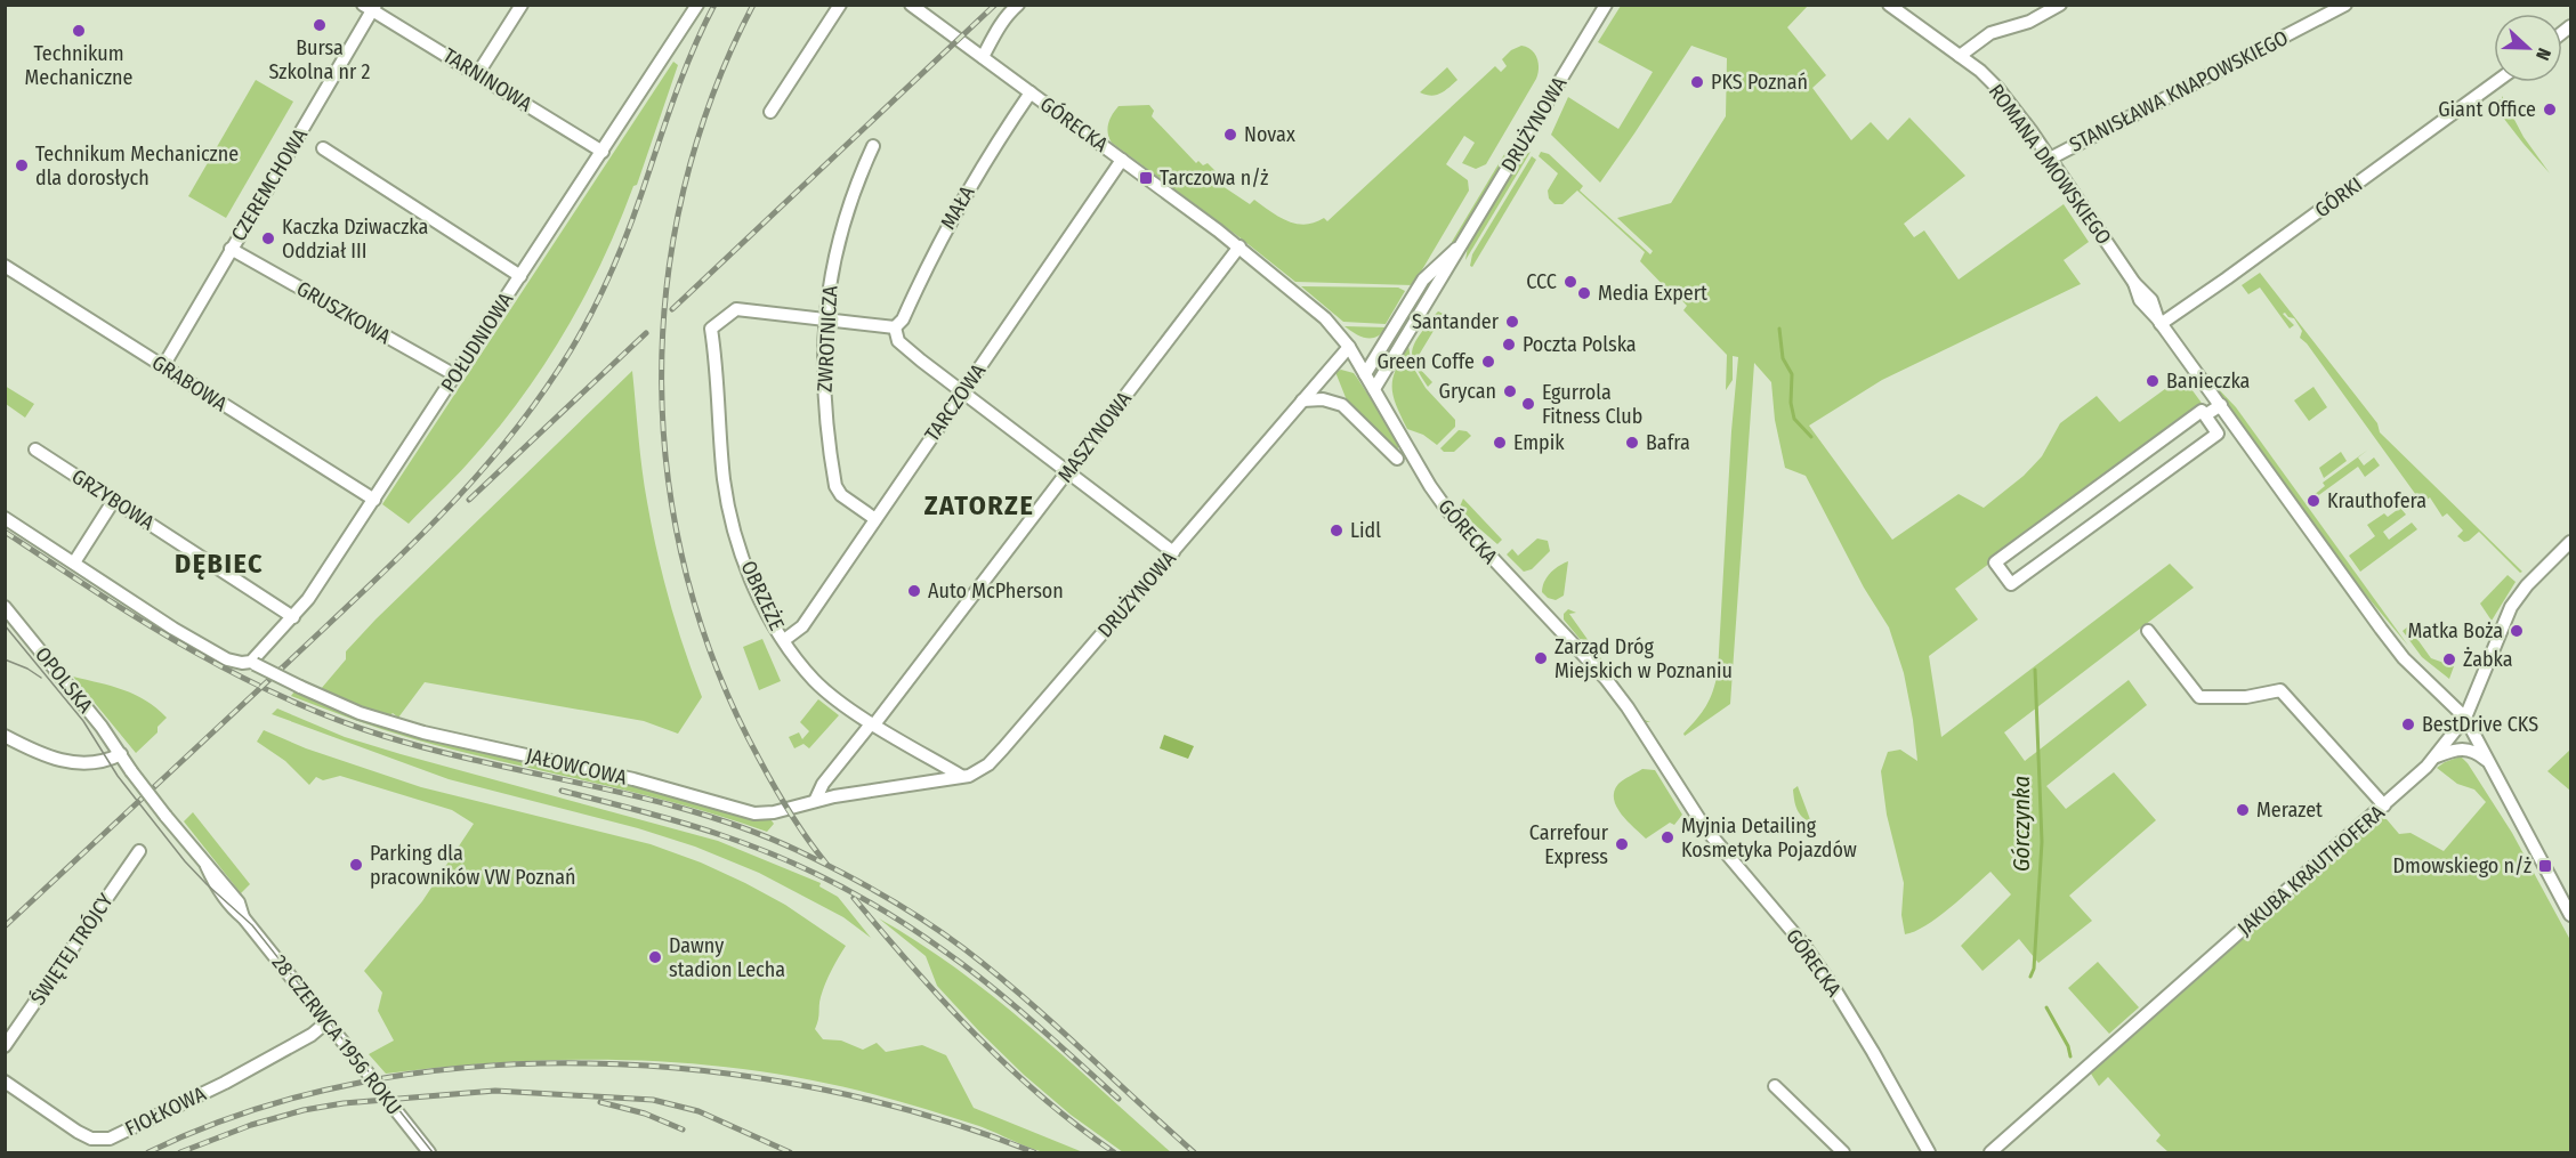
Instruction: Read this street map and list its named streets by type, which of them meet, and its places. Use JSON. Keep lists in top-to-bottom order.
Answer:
{
  "streets": {
    "street": [
      "TARNINOWA",
      "STANISŁAWA KNAPOWSKIEGO",
      "GÓRECKA",
      "DRUŻYNOWA",
      "ROMANA DMOWSKIEGO",
      "CZEREMCHOWA",
      "GÓRKI",
      "MAŁA",
      "GRUSZKOWA",
      "ZWROTNICZA",
      "POŁUDNIOWA",
      "GRABOWA",
      "TARCZOWA",
      "MASZYNOWA",
      "GRZYBOWA",
      "OBRZEŻE",
      "OPOLSKA",
      "JAŁOWCOWA",
      "JAKUBA KRAUTHOFERA",
      "ŚWIĘTEJ TRÓJCY",
      "28 CZERWCA 1956 ROKU",
      "FIOŁKOWA"
    ]
  },
  "crossings": [
    ["TARNINOWA", "CZEREMCHOWA"],
    ["TARNINOWA", "POŁUDNIOWA"],
    ["STANISŁAWA KNAPOWSKIEGO", "ROMANA DMOWSKIEGO"],
    ["GÓRECKA", "DRUŻYNOWA"],
    ["GÓRECKA", "MAŁA"],
    ["GÓRECKA", "TARCZOWA"],
    ["GÓRECKA", "MASZYNOWA"],
    ["DRUŻYNOWA", "OBRZEŻE"],
    ["DRUŻYNOWA", "JAŁOWCOWA"],
    ["ROMANA DMOWSKIEGO", "GÓRKI"],
    ["ROMANA DMOWSKIEGO", "JAKUBA KRAUTHOFERA"],
    ["CZEREMCHOWA", "GRUSZKOWA"],
    ["CZEREMCHOWA", "GRABOWA"],
    ["GRUSZKOWA", "POŁUDNIOWA"],
    ["ZWROTNICZA", "TARCZOWA"],
    ["ZWROTNICZA", "OBRZEŻE"],
    ["POŁUDNIOWA", "GRABOWA"],
    ["POŁUDNIOWA", "GRZYBOWA"],
    ["POŁUDNIOWA", "JAŁOWCOWA"],
    ["TARCZOWA", "OBRZEŻE"],
    ["MASZYNOWA", "OBRZEŻE"],
    ["OPOLSKA", "28 CZERWCA 1956 ROKU"],
    ["28 CZERWCA 1956 ROKU", "FIOŁKOWA"]
  ],
  "districts": ["ZATORZE", "DĘBIEC"],
  "water": ["Górczynka"],
  "places": {
    "other": [
      "Bursa Szkolna nr 2",
      "Technikum Mechaniczne",
      "PKS Poznań",
      "Giant Office",
      "Novax",
      "Technikum Mechaniczne dla dorosłych",
      "Kaczka Dziwaczka Oddział III",
      "CCC",
      "Media Expert",
      "Santander",
      "Poczta Polska",
      "Green Coffe",
      "Banieczka",
      "Grycan",
      "Egurrola Fitness Club",
      "Empik",
      "Bafra",
      "Krauthofera",
      "Lidl",
      "Auto McPherson",
      "Matka Boża",
      "Zarząd Dróg Miejskich w Poznaniu",
      "Żabka",
      "BestDrive CKS",
      "Merazet",
      "Myjnia Detailing Kosmetyka Pojazdów",
      "Carrefour Express",
      "Parking dla pracowników VW Poznań",
      "Dawny stadion Lecha"
    ],
    "transit": ["Tarczowa n/ż", "Dmowskiego n/ż"]
  },
  "north": "right"
}
